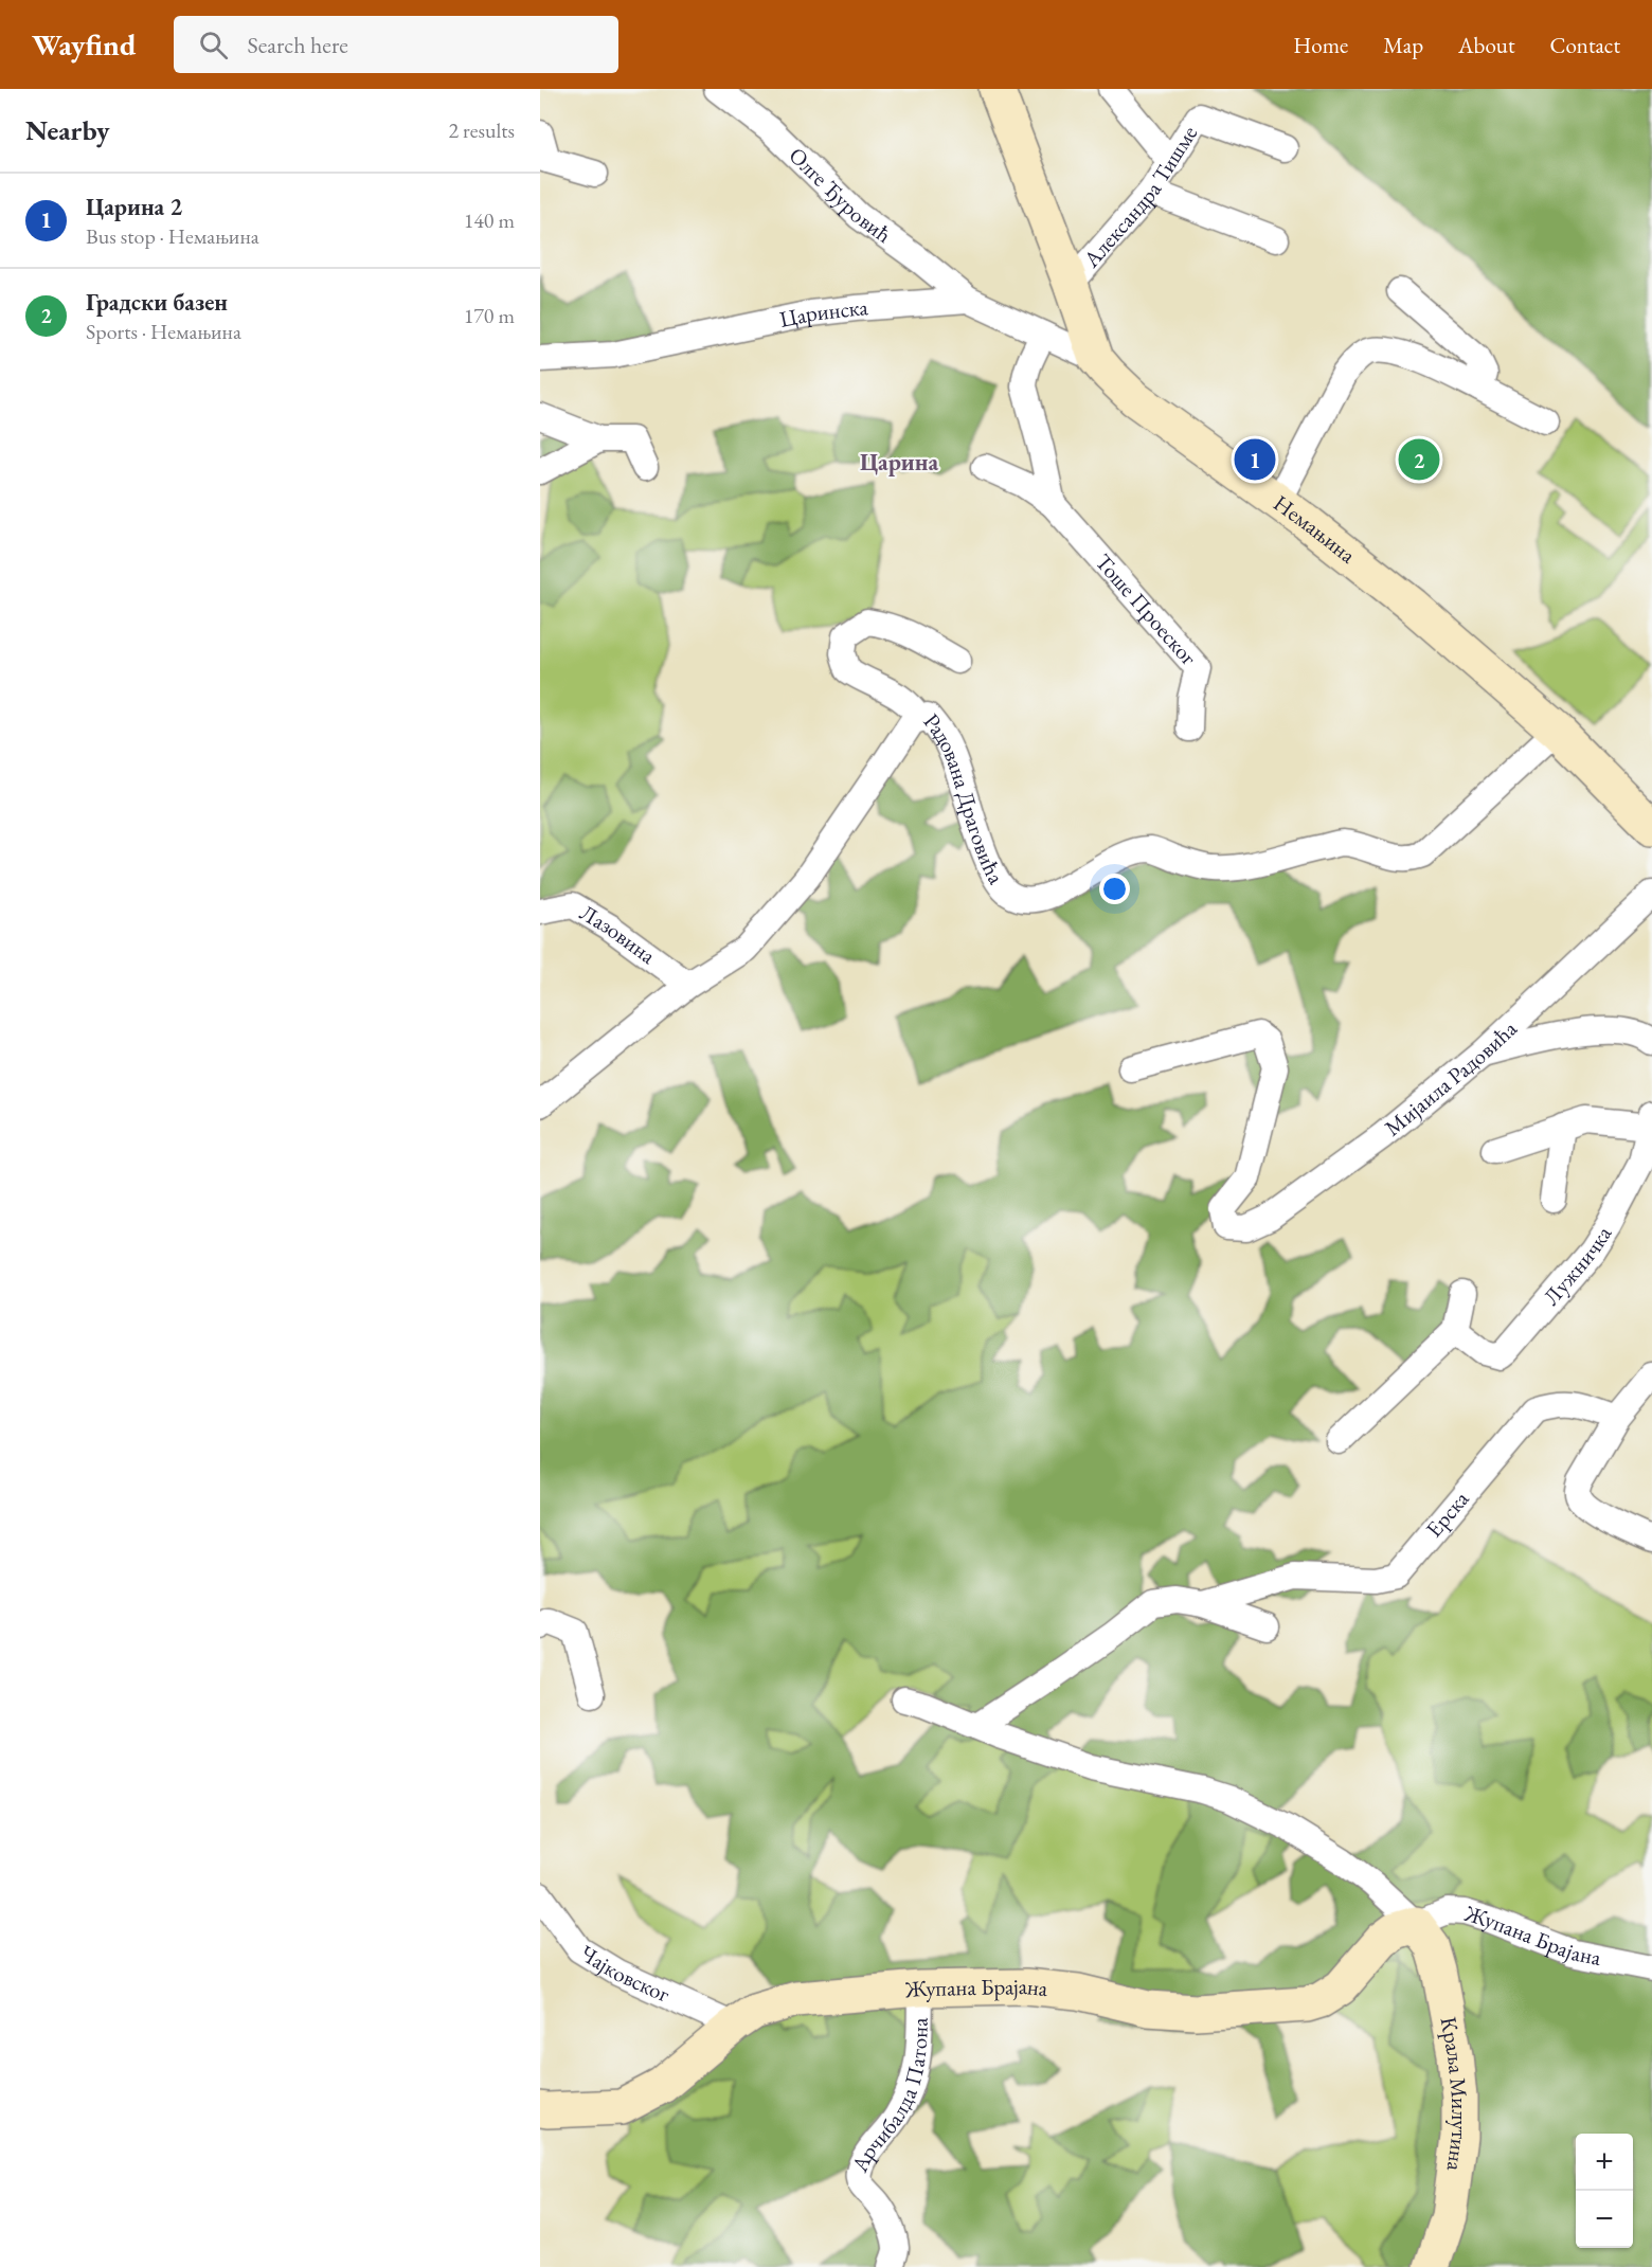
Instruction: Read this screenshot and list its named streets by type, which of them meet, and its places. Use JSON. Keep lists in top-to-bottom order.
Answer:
{
  "streets": {
    "street": [
      "Олге Ђуровић",
      "Александра Тишме",
      "Царинска",
      "Немањина",
      "Тоше Проеског",
      "Радована Драговића",
      "Лазовина",
      "Мијаила Радовића",
      "Лужничка",
      "Ерска",
      "Жупана Брајана",
      "Чајковског",
      "Краља Милутина",
      "Арчибалда Патона"
    ]
  },
  "crossings": [
    ["Олге Ђуровић", "Царинска"],
    ["Александра Тишме", "Немањина"],
    ["Царинска", "Немањина"],
    ["Немањина", "Радована Драговића"],
    ["Радована Драговића", "Лазовина"],
    ["Жупана Брајана", "Чајковског"],
    ["Жупана Брајана", "Краља Милутина"],
    ["Жупана Брајана", "Арчибалда Патона"]
  ],
  "districts": ["Царина"],
  "page": {
    "header": "Wayfind",
    "search": "Search here",
    "nav": [
      "Home",
      "Map",
      "About",
      "Contact"
    ],
    "heading": ["Nearby", "2 results"],
    "list": [
      {
        "mark": "1",
        "name": "Царина 2",
        "note": "Bus stop · Немањина",
        "value": "140 m"
      },
      {
        "mark": "2",
        "name": "Градски базен",
        "note": "Sports · Немањина",
        "value": "170 m"
      }
    ],
    "pins": ["1", "2"],
    "map_buttons": ["+", "−"]
  }
}
